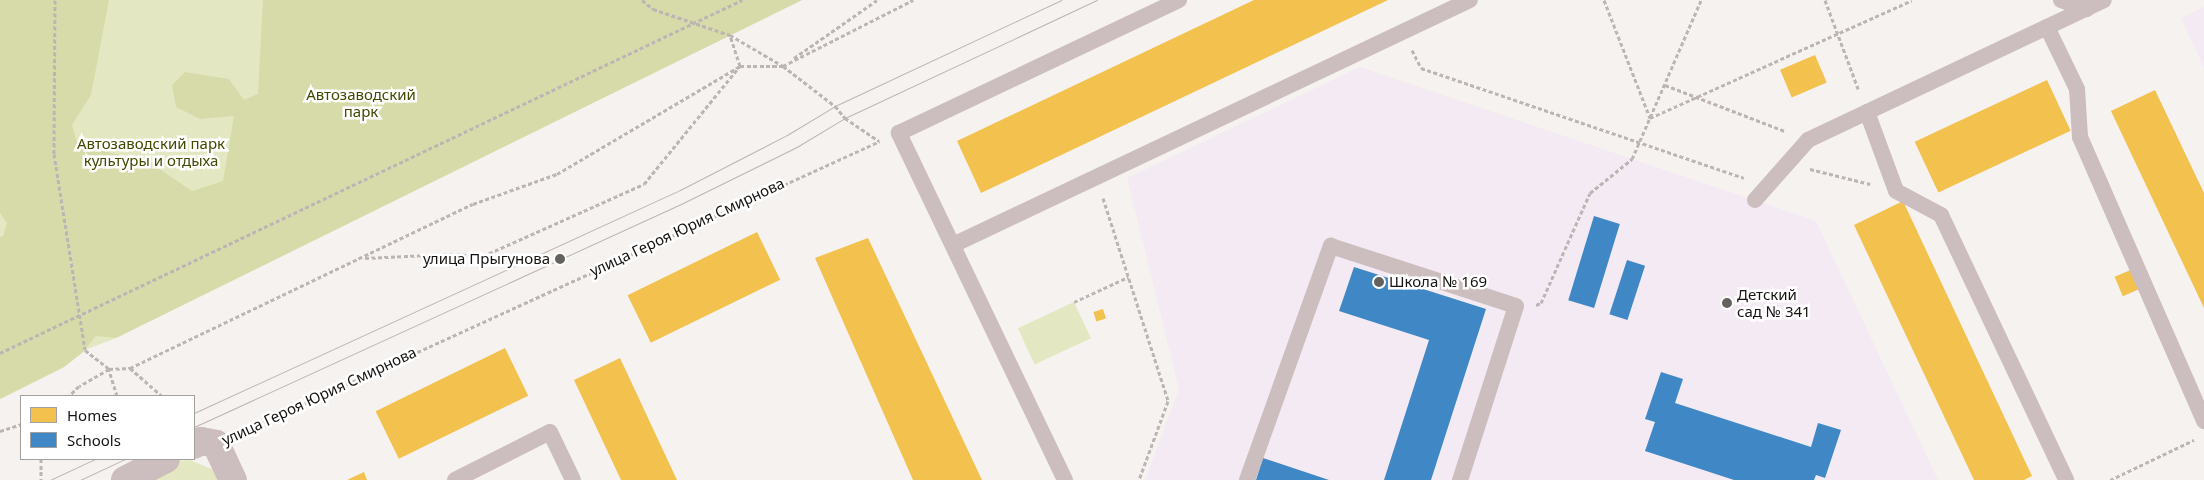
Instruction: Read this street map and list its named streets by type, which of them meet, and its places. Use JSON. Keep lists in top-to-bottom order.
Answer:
{
  "streets": {
    "path": ["улица Героя Юрия Смирнова"]
  },
  "parks": ["Автозаводский парк", "Автозаводский парк культуры и отдыха"],
  "places": ["улица Прыгунова", "Школа № 169", "Детский сад № 341"],
  "legend": ["Homes", "Schools"]
}
